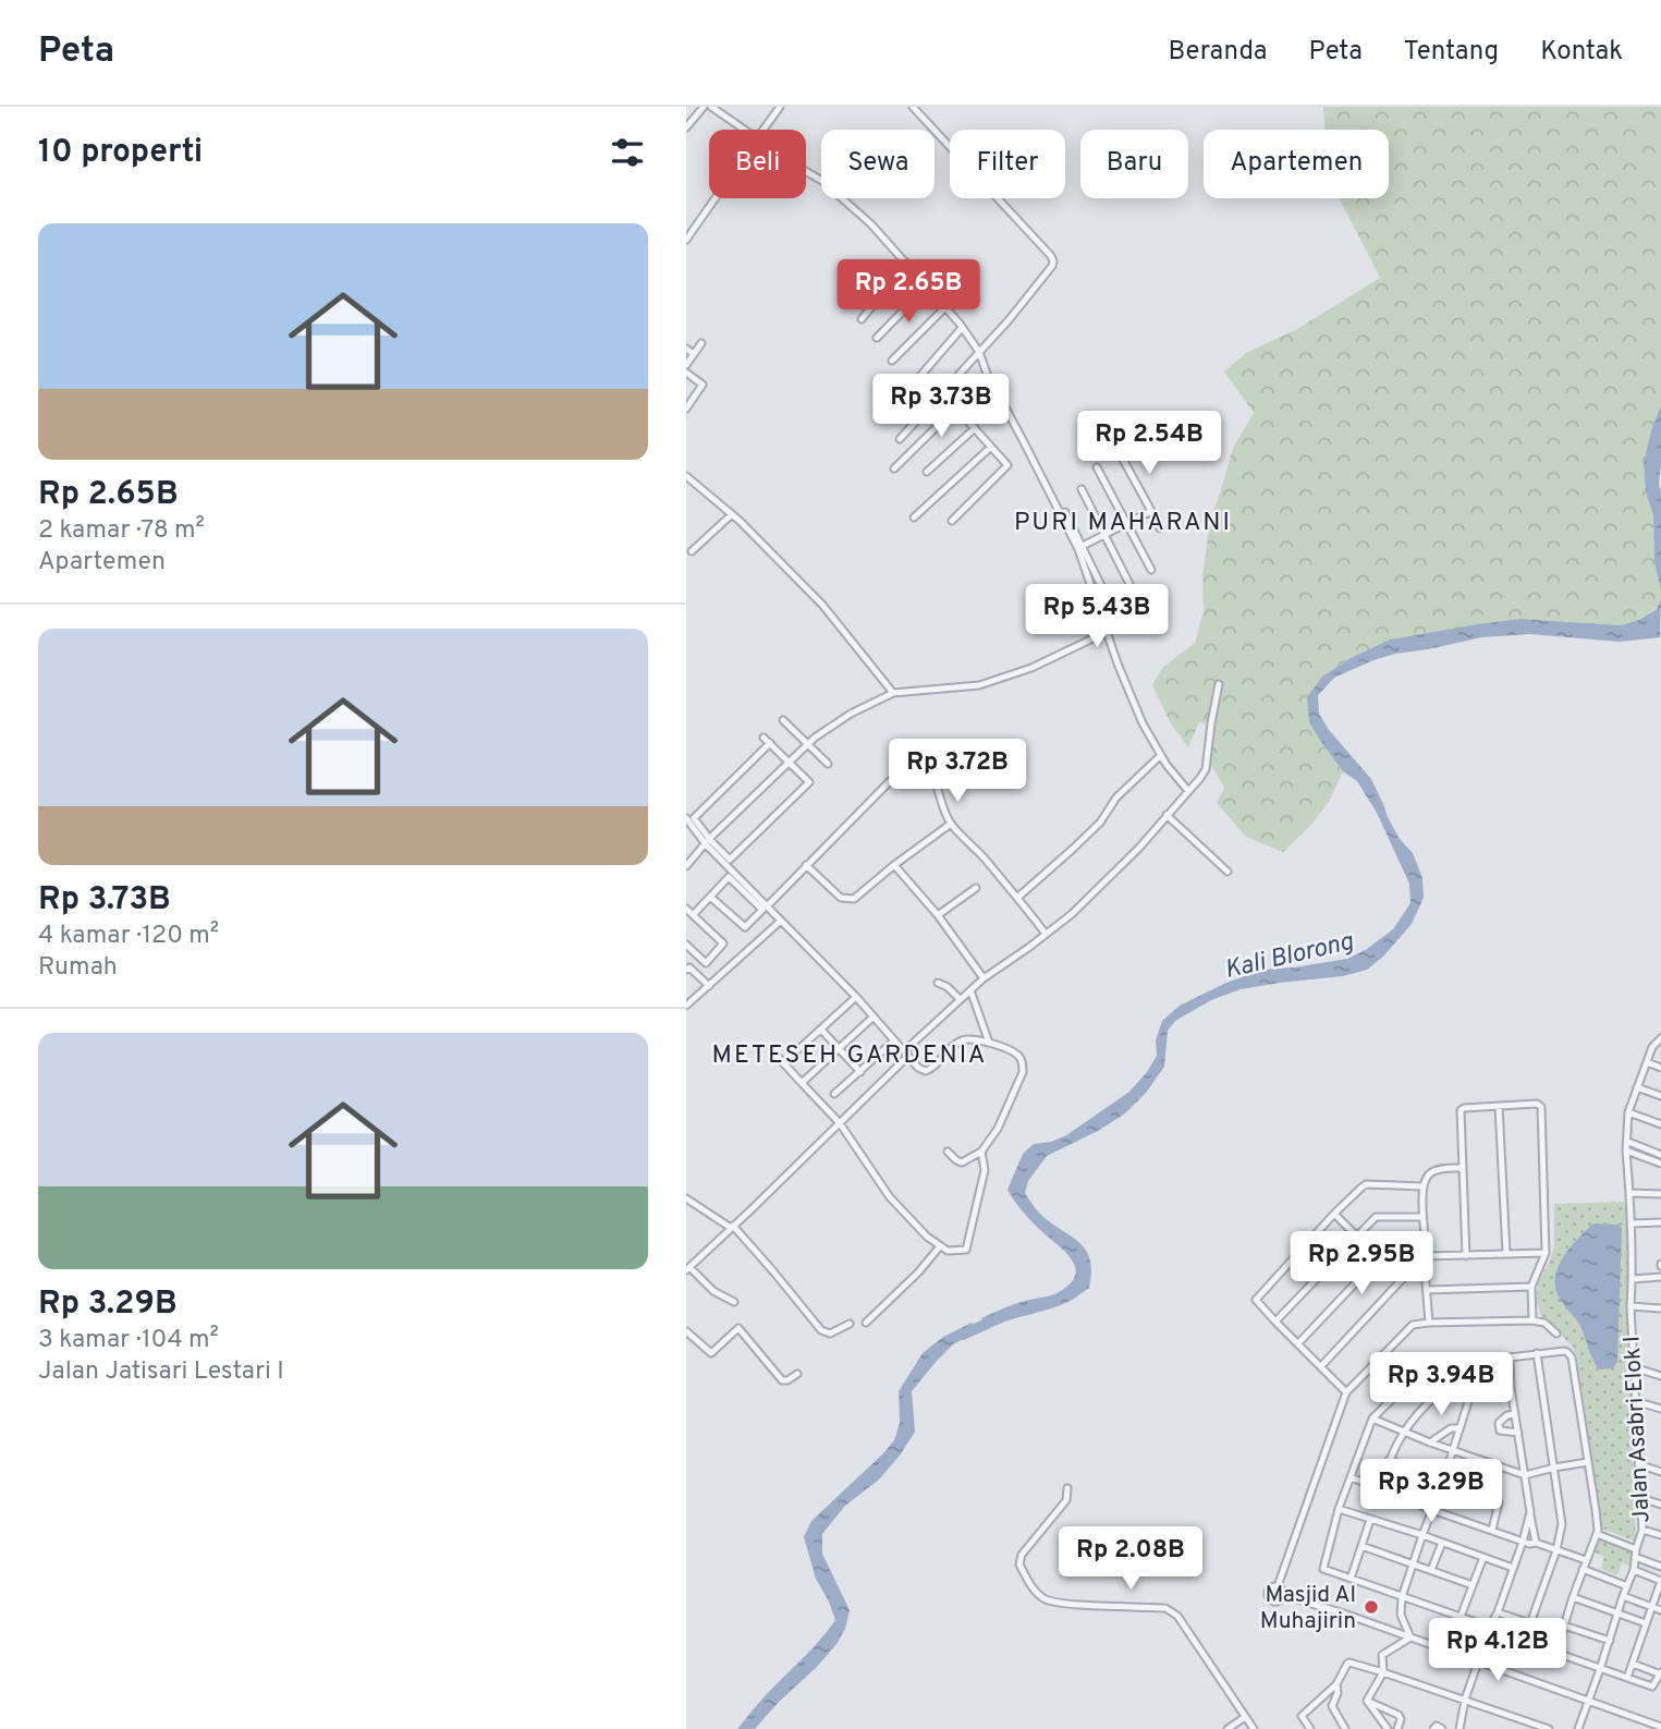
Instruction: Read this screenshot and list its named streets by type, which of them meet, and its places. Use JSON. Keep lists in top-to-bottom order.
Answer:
{
  "streets": {
    "street": ["Jalan Asabri Elok I"]
  },
  "districts": ["PURI MAHARANI", "METESEH GARDENIA"],
  "water": ["Kali Blorong"],
  "places": ["Masjid Al Muhajirin"],
  "page": {
    "header": "Peta",
    "nav": [
      "Beranda",
      "Peta",
      "Tentang",
      "Kontak"
    ],
    "heading": "10 properti",
    "chip": [
      "Beli",
      "Sewa",
      "Filter",
      "Baru",
      "Apartemen"
    ],
    "list": [
      {
        "name": "Rp 2.65B",
        "note": "2 kamar · 78 m² · Apartemen"
      },
      {
        "name": "Rp 3.73B",
        "note": "4 kamar · 120 m² · Rumah"
      },
      {
        "name": "Rp 3.29B",
        "note": "3 kamar · 104 m² · Jalan Jatisari Lestari I"
      }
    ],
    "price": [
      "Rp 2.65B",
      "Rp 3.73B",
      "Rp 2.54B",
      "Rp 5.43B",
      "Rp 3.72B",
      "Rp 2.95B",
      "Rp 3.94B",
      "Rp 3.29B",
      "Rp 2.08B",
      "Rp 4.12B"
    ]
  }
}
